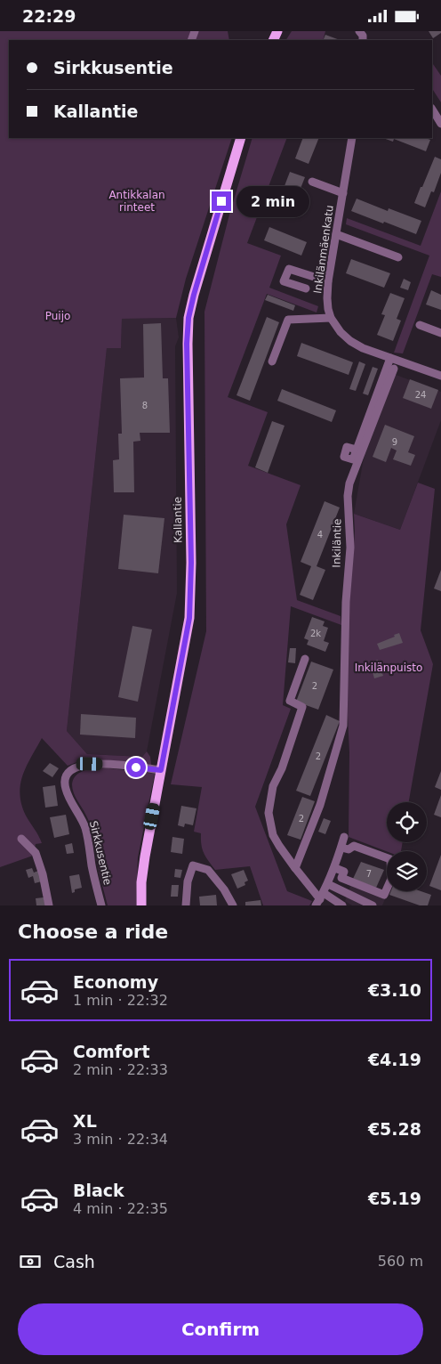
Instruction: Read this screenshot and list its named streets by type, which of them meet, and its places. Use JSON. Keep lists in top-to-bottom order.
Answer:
{
  "streets": {
    "main road": ["Kallantie"],
    "street": ["Inkilänmäenkatu", "Inkiläntie", "Sirkkusentie"]
  },
  "crossings": [
    ["Kallantie", "Sirkkusentie"]
  ],
  "parks": ["Antikkalan rinteet", "Puijo", "Inkilänpuisto"],
  "house_numbers": [
    "24",
    "8",
    "9",
    "4",
    "2k",
    "2",
    "2",
    "2",
    "7"
  ],
  "page": {
    "status": "22:29",
    "banner": ["Sirkkusentie", "Kallantie"],
    "bubble": "2 min",
    "heading": "Choose a ride",
    "list": [
      {
        "name": "Economy",
        "note": "1 min · 22:32",
        "value": "€3.10"
      },
      {
        "name": "Comfort",
        "note": "2 min · 22:33",
        "value": "€4.19"
      },
      {
        "name": "XL",
        "note": "3 min · 22:34",
        "value": "€5.28"
      },
      {
        "name": "Black",
        "note": "4 min · 22:35",
        "value": "€5.19"
      }
    ],
    "pay": ["Cash", "560 m"],
    "buttons": "Confirm"
  }
}
